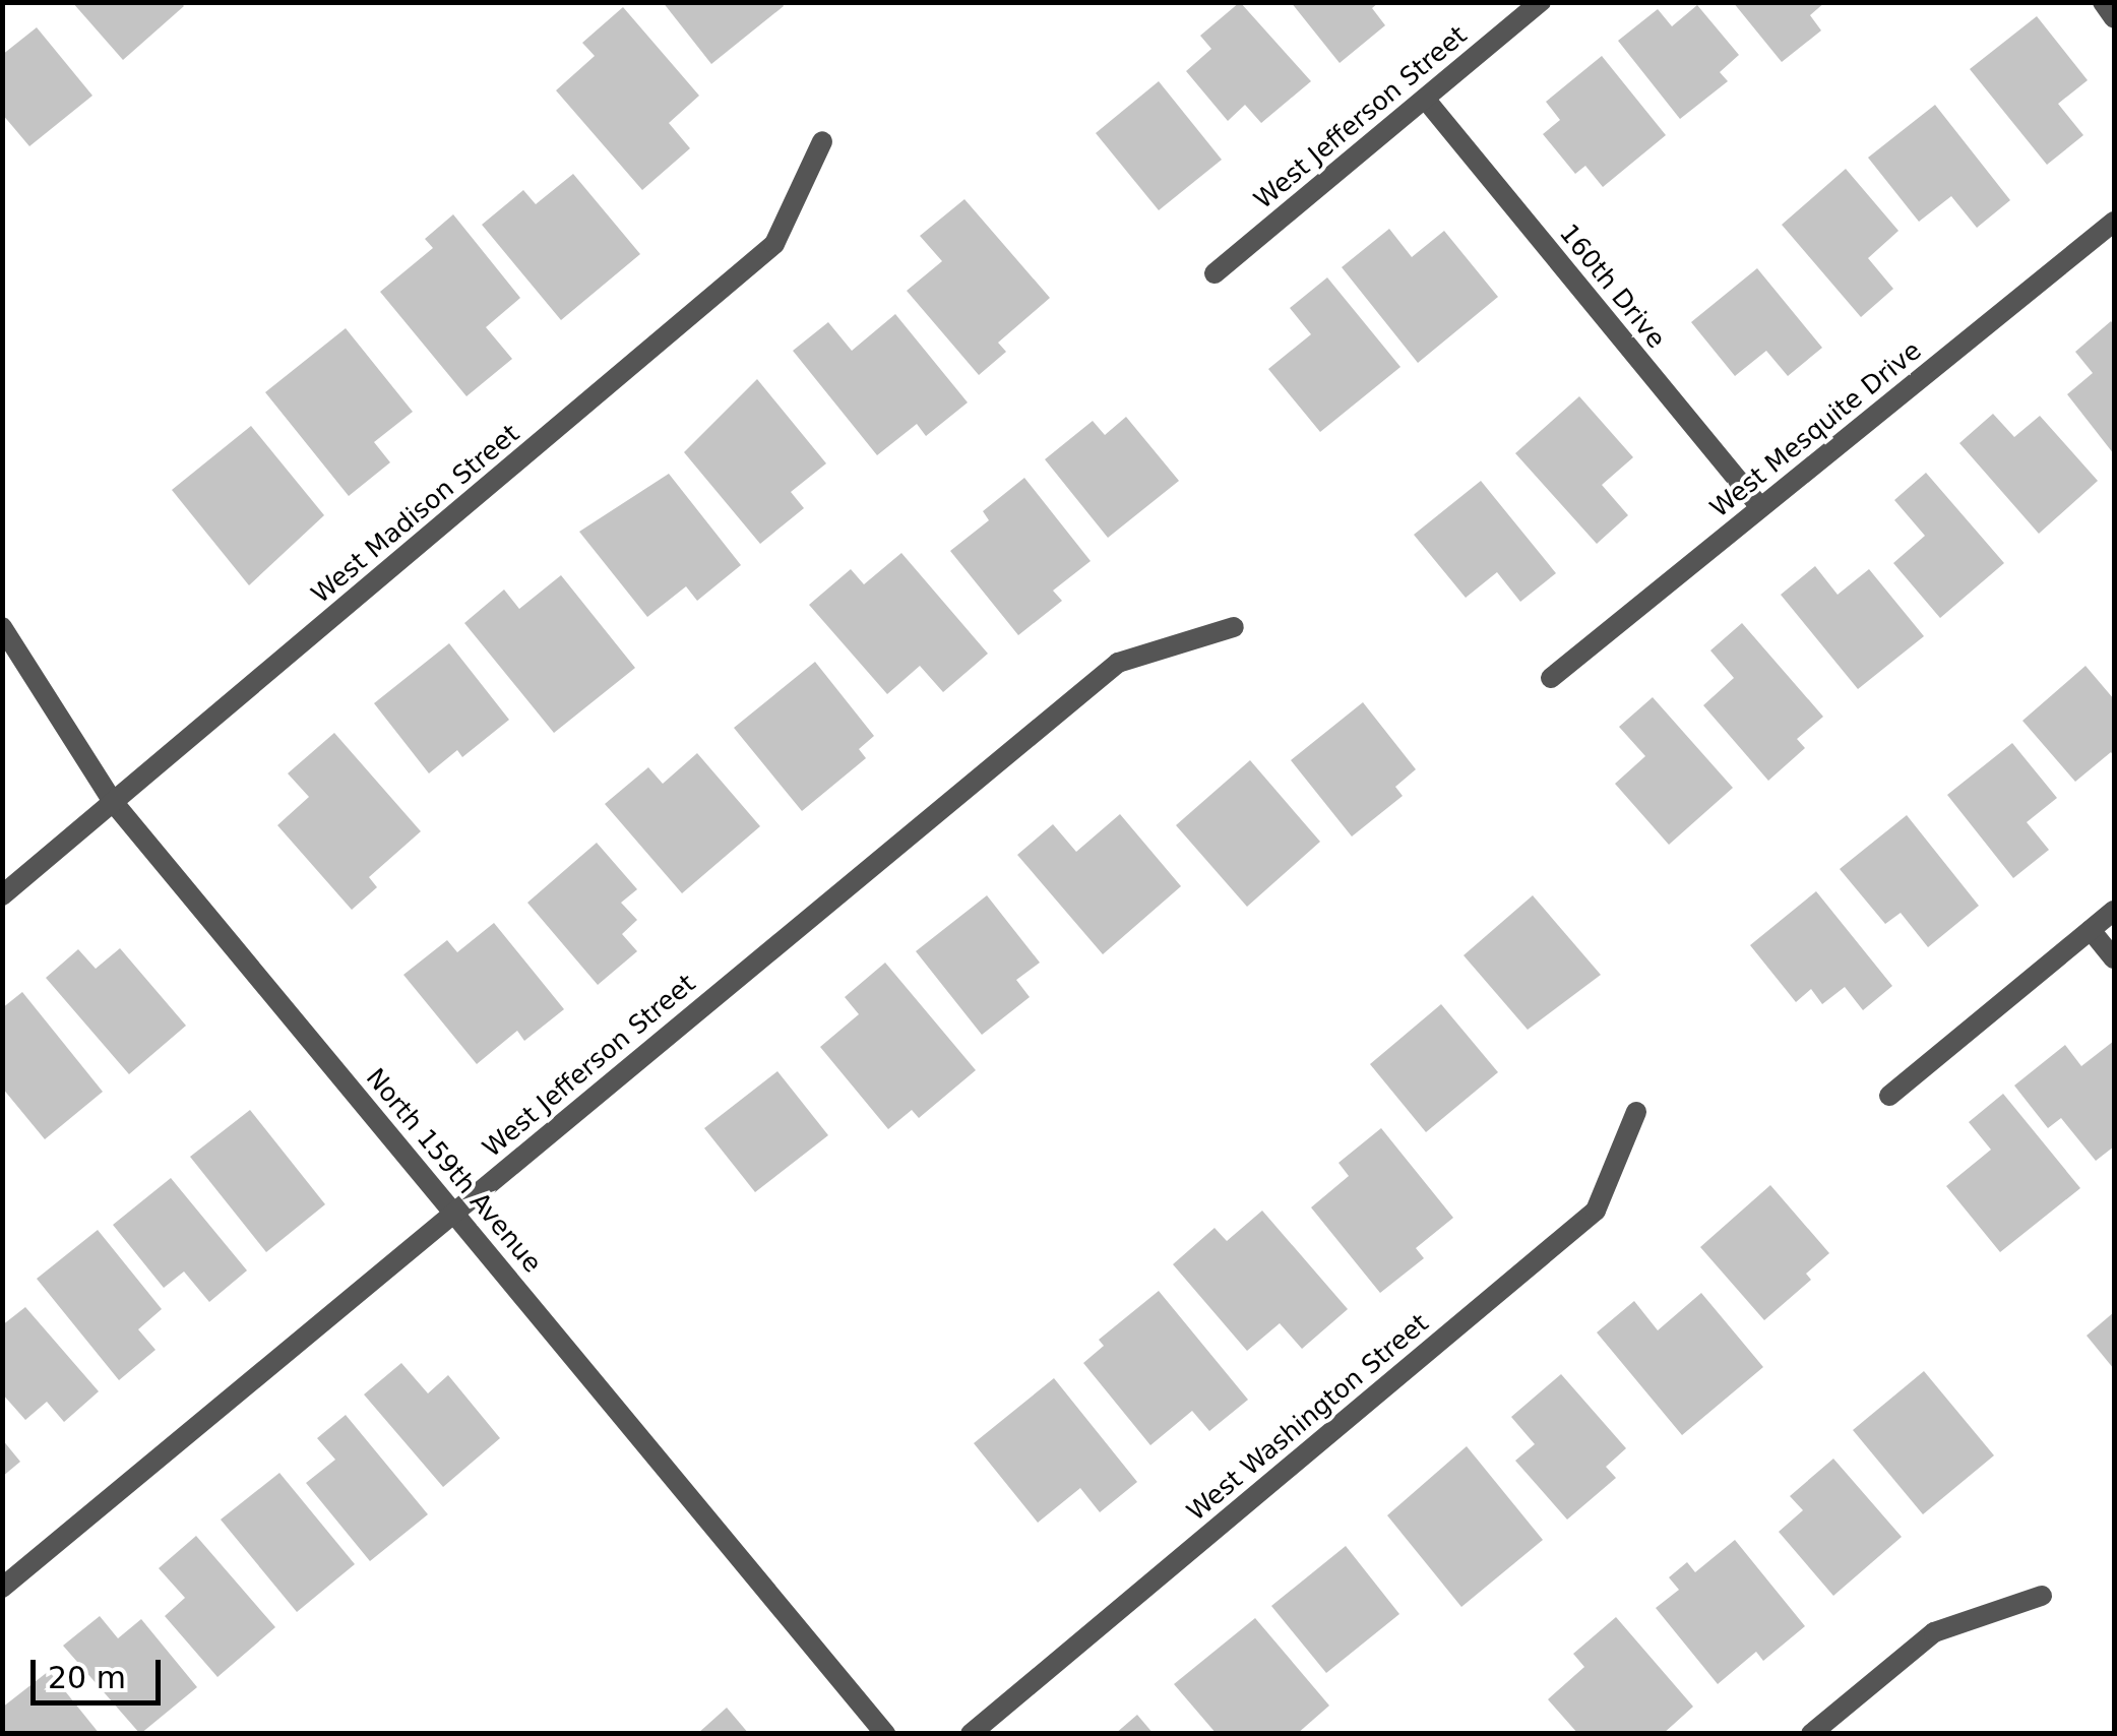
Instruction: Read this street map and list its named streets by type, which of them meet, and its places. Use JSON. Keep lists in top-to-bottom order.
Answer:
{
  "streets": {
    "street": [
      "West Jefferson Street",
      "160th Drive",
      "West Mesquite Drive",
      "West Madison Street",
      "North 159th Avenue",
      "West Washington Street"
    ]
  },
  "crossings": [
    ["West Jefferson Street", "160th Drive"],
    ["West Jefferson Street", "North 159th Avenue"],
    ["160th Drive", "West Mesquite Drive"],
    ["West Madison Street", "North 159th Avenue"]
  ],
  "scale_bar": "20 m"
}
